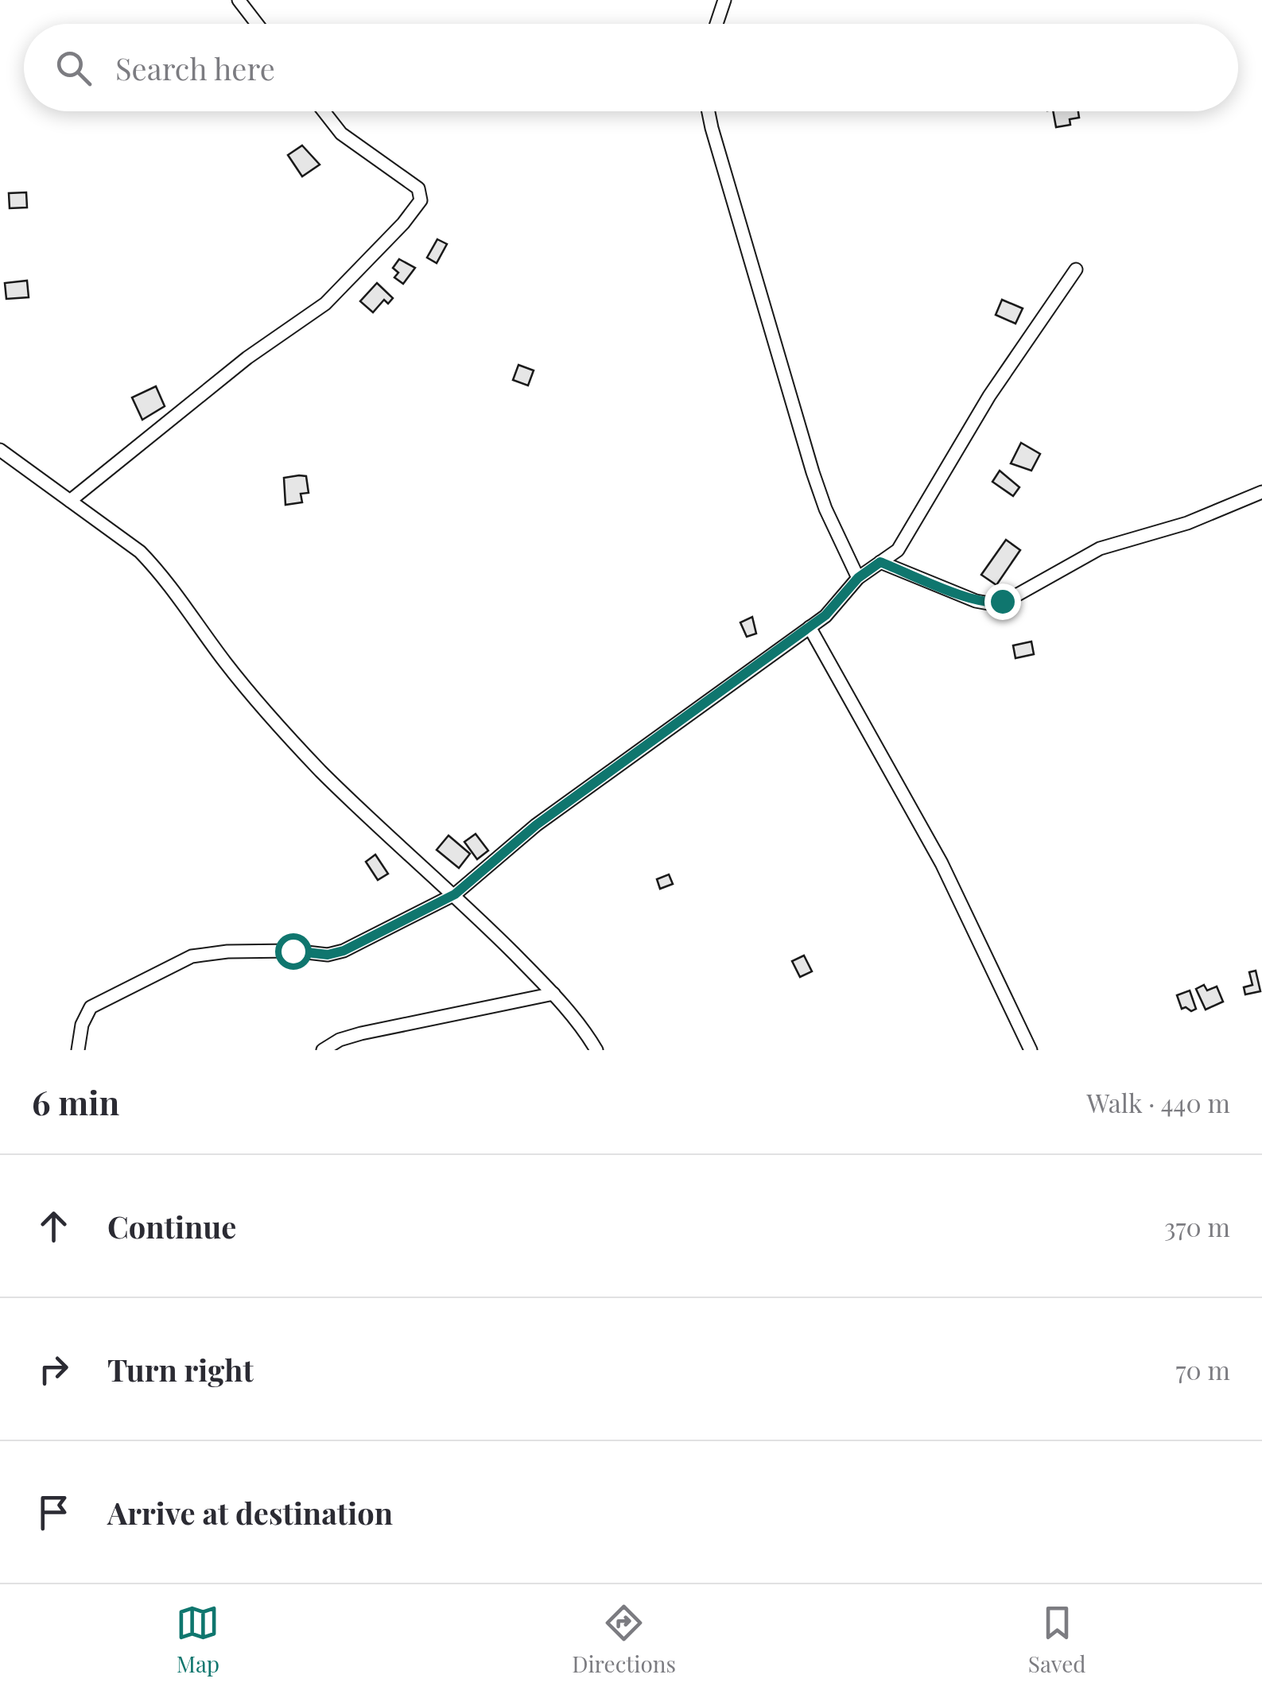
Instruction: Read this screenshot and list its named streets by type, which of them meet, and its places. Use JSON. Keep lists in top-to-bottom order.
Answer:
{
  "page": {
    "search": "Search here",
    "heading": ["6 min", "Walk · 440 m"],
    "list": [
      ["Continue", "370 m"],
      ["Turn right", "70 m"],
      "Arrive at destination"
    ],
    "nav": ["Map", "Directions", "Saved"]
  }
}
